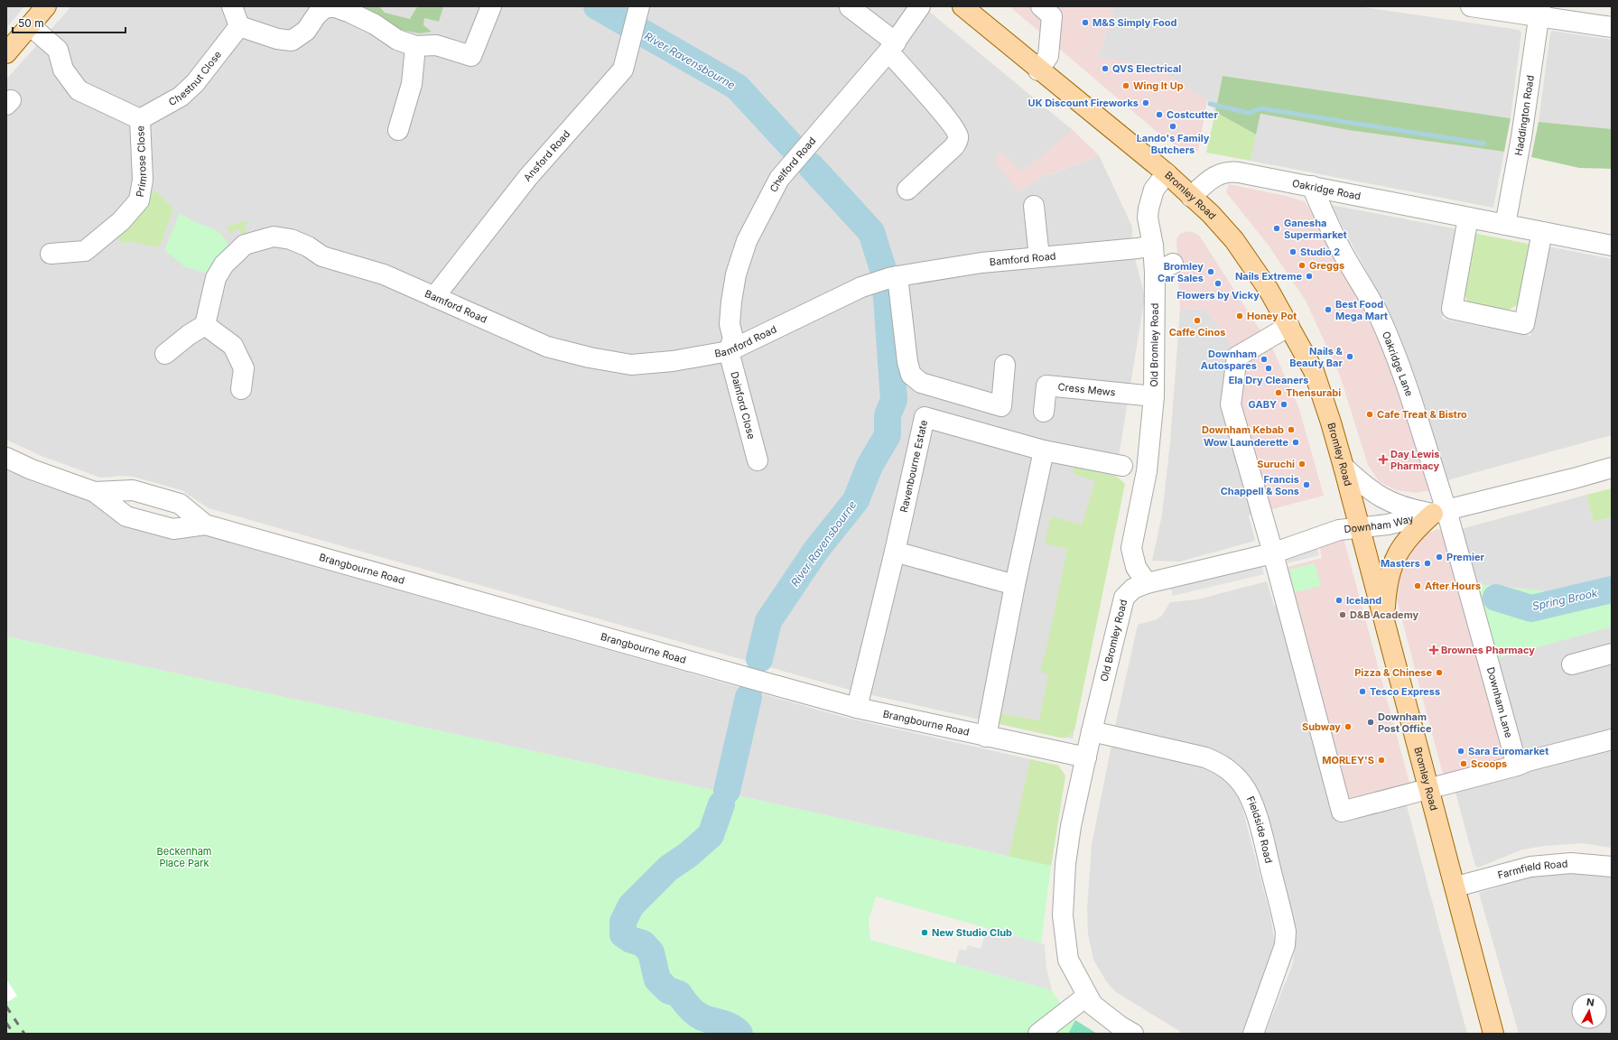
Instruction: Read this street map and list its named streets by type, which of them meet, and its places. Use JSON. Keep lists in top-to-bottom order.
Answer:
{
  "streets": {
    "main road": ["Bromley Road"],
    "street": [
      "Chestnut Close",
      "Haddington Road",
      "Ansford Road",
      "Primrose Close",
      "Chelford Road",
      "Oakridge Road",
      "Bamford Road",
      "Old Bromley Road",
      "Oakridge Lane",
      "Cress Mews",
      "Dainford Close",
      "Ravenbourne Estate",
      "Downham Way",
      "Brangbourne Road",
      "Downham Lane",
      "Fieldside Road",
      "Farmfield Road"
    ]
  },
  "crossings": [
    ["Chestnut Close", "Primrose Close"],
    ["Haddington Road", "Oakridge Road"],
    ["Ansford Road", "Bamford Road"],
    ["Chelford Road", "Bamford Road"],
    ["Chelford Road", "Dainford Close"],
    ["Oakridge Road", "Bromley Road"],
    ["Oakridge Road", "Oakridge Lane"],
    ["Bromley Road", "Old Bromley Road"],
    ["Bromley Road", "Downham Way"],
    ["Bromley Road", "Farmfield Road"],
    ["Bamford Road", "Old Bromley Road"],
    ["Bamford Road", "Dainford Close"],
    ["Old Bromley Road", "Cress Mews"],
    ["Old Bromley Road", "Downham Way"],
    ["Old Bromley Road", "Brangbourne Road"],
    ["Old Bromley Road", "Fieldside Road"],
    ["Oakridge Lane", "Downham Way"],
    ["Oakridge Lane", "Downham Lane"],
    ["Ravenbourne Estate", "Brangbourne Road"],
    ["Downham Way", "Downham Lane"]
  ],
  "water": ["River Ravensbourne", "Spring Brook"],
  "parks": ["Beckenham Place Park"],
  "places": {
    "other": [
      "M&S Simply Food",
      "QVS Electrical",
      "Wing It Up",
      "UK Discount Fireworks",
      "Costcutter",
      "Lando's Family Butchers",
      "Ganesha Supermarket",
      "Studio 2",
      "Greggs",
      "Bromley Car Sales",
      "Nails Extreme",
      "Flowers by Vicky",
      "Best Food Mega Mart",
      "Honey Pot",
      "Caffe Cinos",
      "Nails & Beauty Bar",
      "Downham Autospares",
      "Ela Dry Cleaners",
      "Thensurabi",
      "GABY",
      "Cafe Treat & Bistro",
      "Downham Kebab",
      "Wow Launderette",
      "Suruchi",
      "Francis Chappell & Sons",
      "Premier",
      "Masters",
      "After Hours",
      "Iceland",
      "D&B Academy",
      "Pizza & Chinese",
      "Tesco Express",
      "Downham Post Office",
      "Subway",
      "Sara Euromarket",
      "MORLEY'S",
      "Scoops",
      "New Studio Club"
    ],
    "health": ["Day Lewis Pharmacy", "Brownes Pharmacy"]
  },
  "scale_bar": "50 m",
  "north": "top"
}
